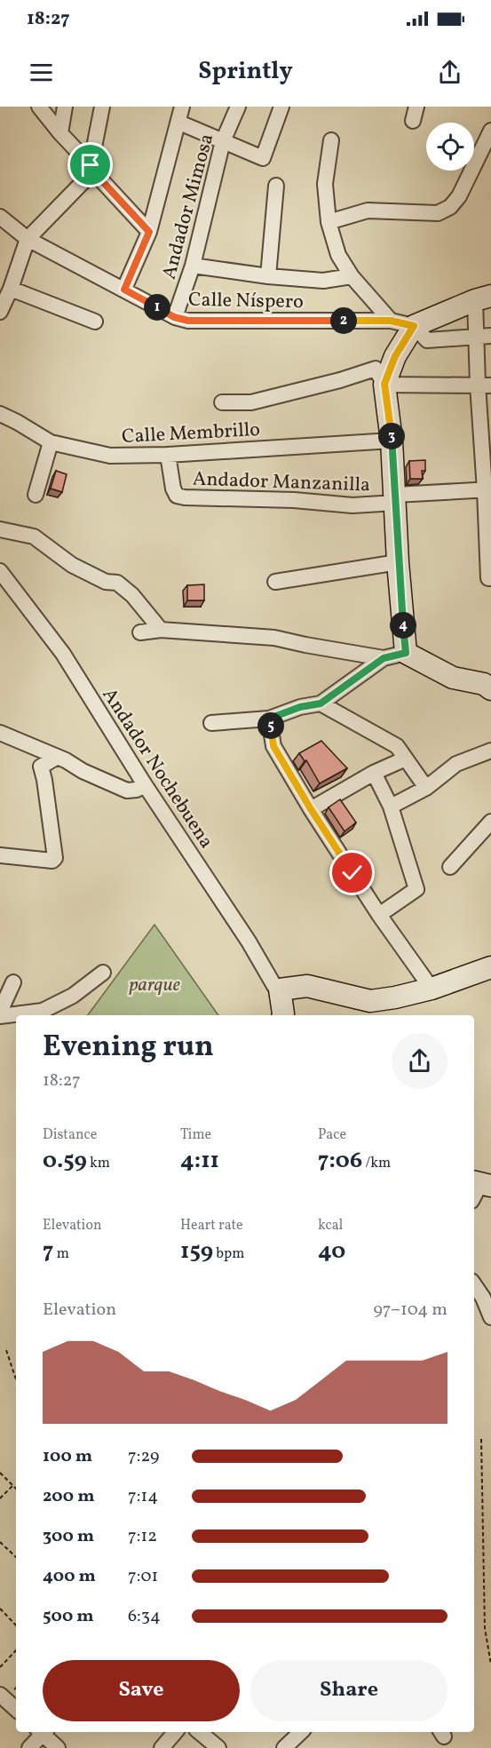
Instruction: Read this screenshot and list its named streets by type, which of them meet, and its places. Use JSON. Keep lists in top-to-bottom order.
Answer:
{
  "streets": {
    "street": [
      "Andador Mimosa",
      "Calle Níspero",
      "Calle Membrillo",
      "Andador Manzanilla",
      "Andador Nochebuena"
    ]
  },
  "crossings": [
    ["Andador Mimosa", "Calle Níspero"],
    ["Calle Membrillo", "Andador Manzanilla"]
  ],
  "parks": ["parque"],
  "page": {
    "status": "18:27",
    "header": "Sprintly",
    "pins": [
      "1",
      "2",
      "3",
      "4",
      "5"
    ],
    "heading": ["Evening run", "18:27"],
    "stats": [
      ["Distance", "0.59 km"],
      ["Time", "4:11"],
      ["Pace", "7:06 /km"],
      ["Elevation", "7 m"],
      ["Heart rate", "159 bpm"],
      ["kcal", "40"]
    ],
    "chart": ["Elevation", "97–104 m"],
    "list": [
      {
        "name": "100 m",
        "note": "7:29"
      },
      {
        "name": "200 m",
        "note": "7:14"
      },
      {
        "name": "300 m",
        "note": "7:12"
      },
      {
        "name": "400 m",
        "note": "7:01"
      },
      {
        "name": "500 m",
        "note": "6:34"
      }
    ],
    "buttons": ["Save", "Share"]
  }
}
